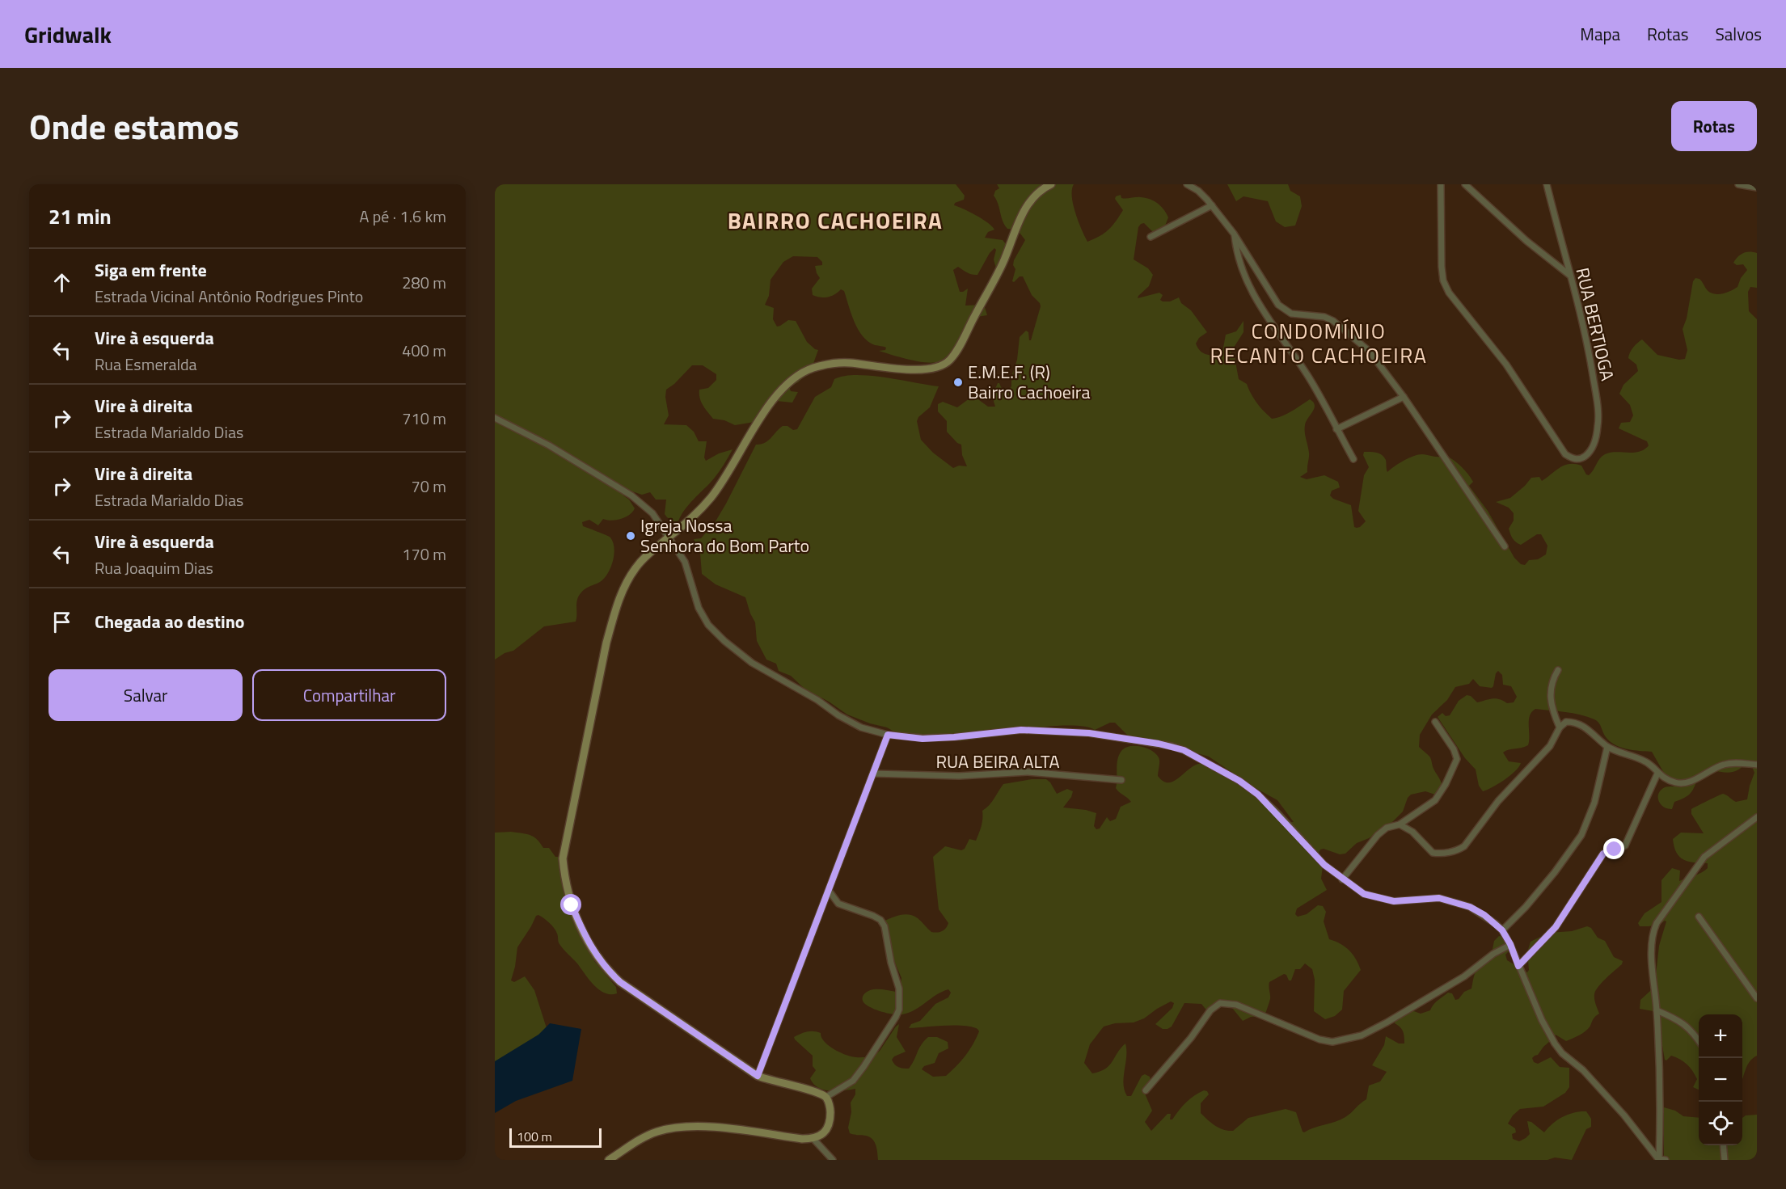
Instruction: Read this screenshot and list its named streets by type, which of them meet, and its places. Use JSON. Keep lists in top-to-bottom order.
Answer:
{
  "streets": {
    "street": ["RUA BERTIOGA", "RUA BEIRA ALTA"]
  },
  "districts": ["BAIRRO CACHOEIRA", "CONDOMÍNIO RECANTO CACHOEIRA"],
  "places": ["E.M.E.F. (R) Bairro Cachoeira", "Igreja Nossa Senhora do Bom Parto"],
  "scale_bar": "100 m",
  "page": {
    "header": "Gridwalk",
    "nav": ["Mapa", "Rotas", "Salvos"],
    "title": "Onde estamos",
    "buttons": [
      "Rotas",
      ["Salvar", "Compartilhar"]
    ],
    "heading": ["21 min", "A pé · 1.6 km"],
    "list": [
      ["Siga em frente", "Estrada Vicinal Antônio Rodrigues Pinto", "280 m"],
      ["Vire à esquerda", "Rua Esmeralda", "400 m"],
      ["Vire à direita", "Estrada Marialdo Dias", "710 m"],
      ["Vire à direita", "Estrada Marialdo Dias", "70 m"],
      ["Vire à esquerda", "Rua Joaquim Dias", "170 m"],
      "Chegada ao destino"
    ],
    "map_buttons": ["+", "−"],
    "scale": "100 m"
  }
}
